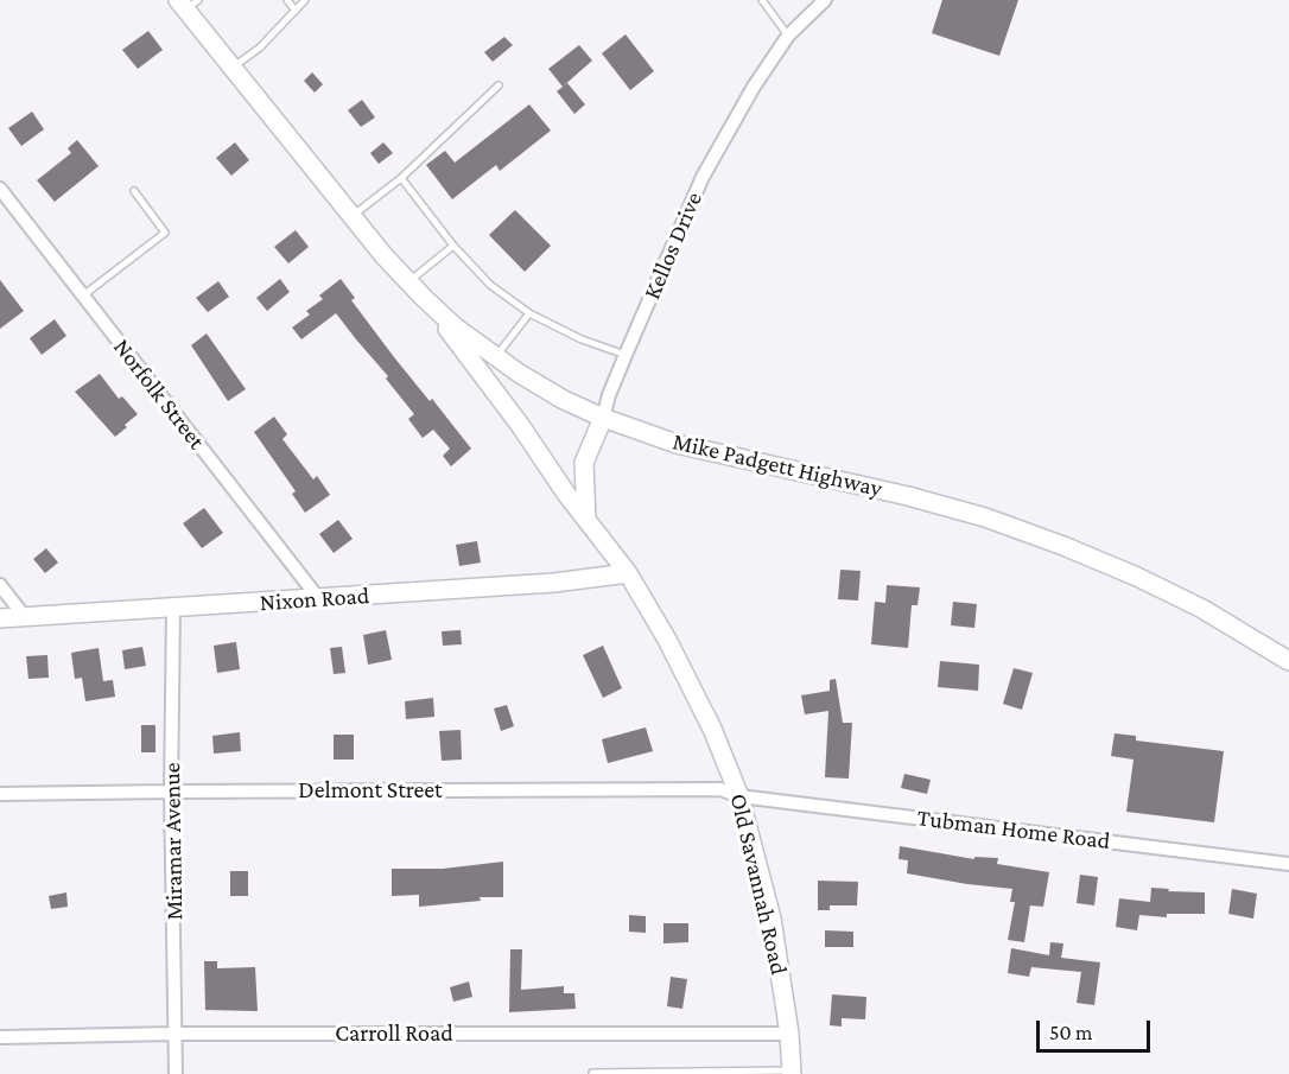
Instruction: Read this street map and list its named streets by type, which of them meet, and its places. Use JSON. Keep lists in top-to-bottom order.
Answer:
{
  "streets": {
    "main road": [
      "Kellos Drive",
      "Mike Padgett Highway",
      "Nixon Road",
      "Old Savannah Road"
    ],
    "street": [
      "Norfolk Street",
      "Delmont Street",
      "Tubman Home Road",
      "Miramar Avenue",
      "Carroll Road"
    ]
  },
  "crossings": [
    ["Kellos Drive", "Mike Padgett Highway"],
    ["Kellos Drive", "Old Savannah Road"],
    ["Norfolk Street", "Nixon Road"],
    ["Mike Padgett Highway", "Old Savannah Road"],
    ["Nixon Road", "Miramar Avenue"],
    ["Nixon Road", "Old Savannah Road"],
    ["Delmont Street", "Tubman Home Road"],
    ["Delmont Street", "Miramar Avenue"],
    ["Delmont Street", "Old Savannah Road"],
    ["Tubman Home Road", "Old Savannah Road"],
    ["Miramar Avenue", "Carroll Road"],
    ["Old Savannah Road", "Carroll Road"]
  ],
  "scale_bar": "50 m"
}
